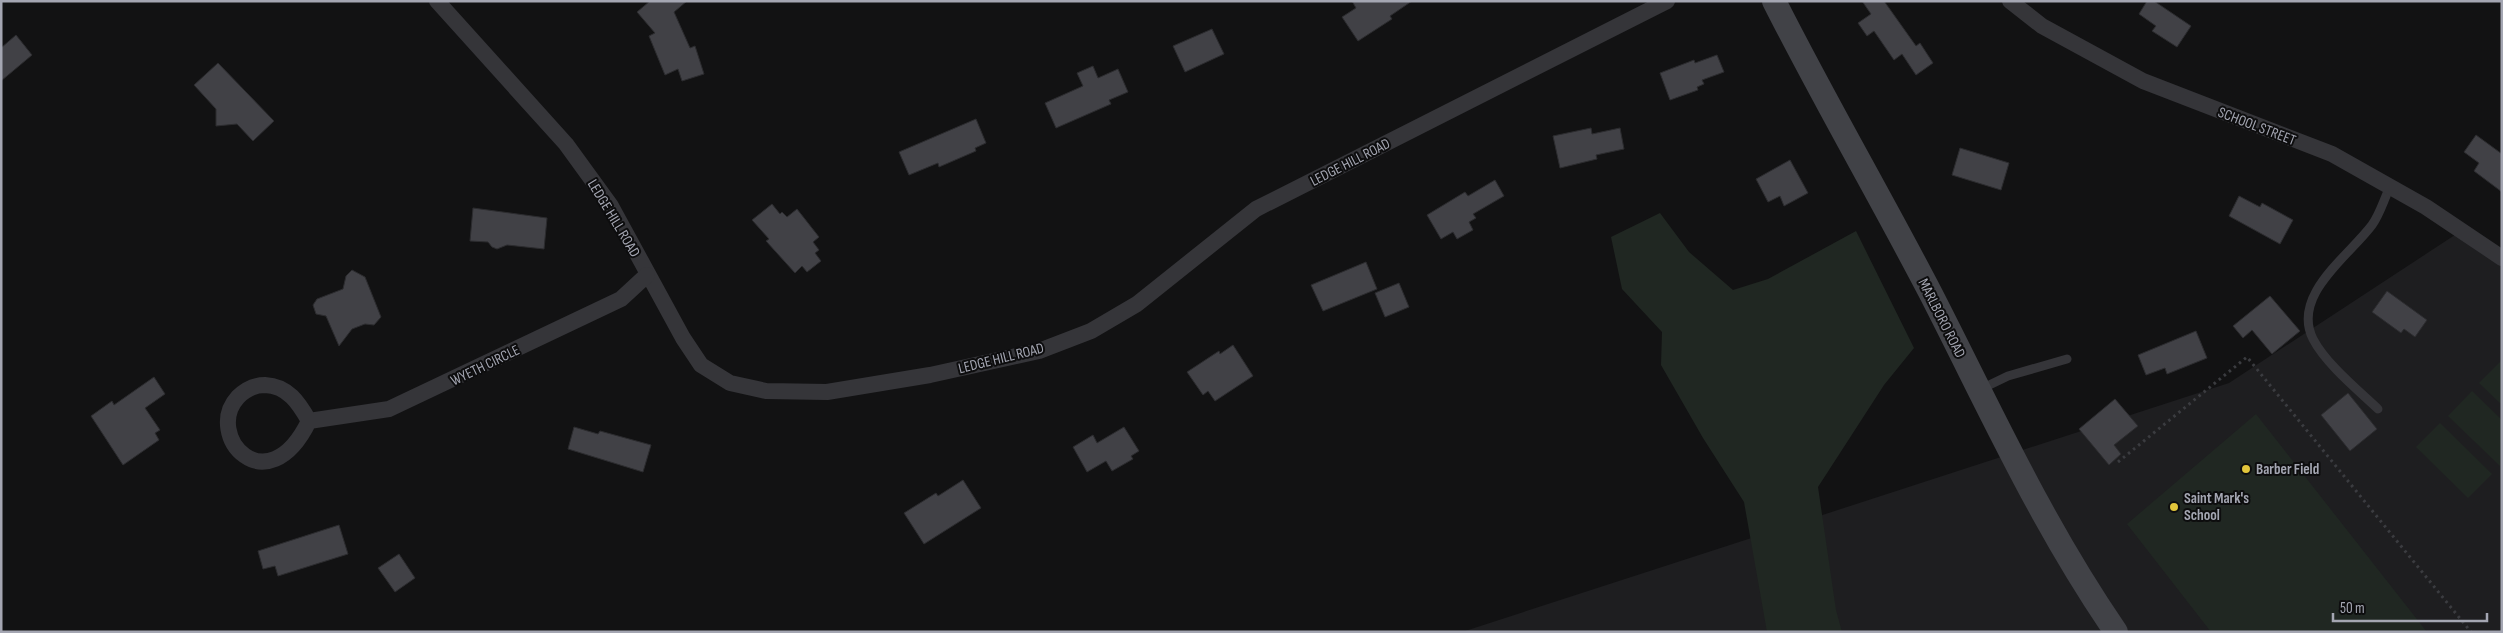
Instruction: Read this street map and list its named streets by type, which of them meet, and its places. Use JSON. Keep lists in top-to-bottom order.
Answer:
{
  "streets": {
    "main road": ["MARLBORO ROAD"],
    "street": ["SCHOOL STREET", "LEDGE HILL ROAD", "WYETH CIRCLE"]
  },
  "crossings": [
    ["LEDGE HILL ROAD", "WYETH CIRCLE"]
  ],
  "places": ["Barber Field", "Saint Mark's School"],
  "scale_bar": "50 m"
}
